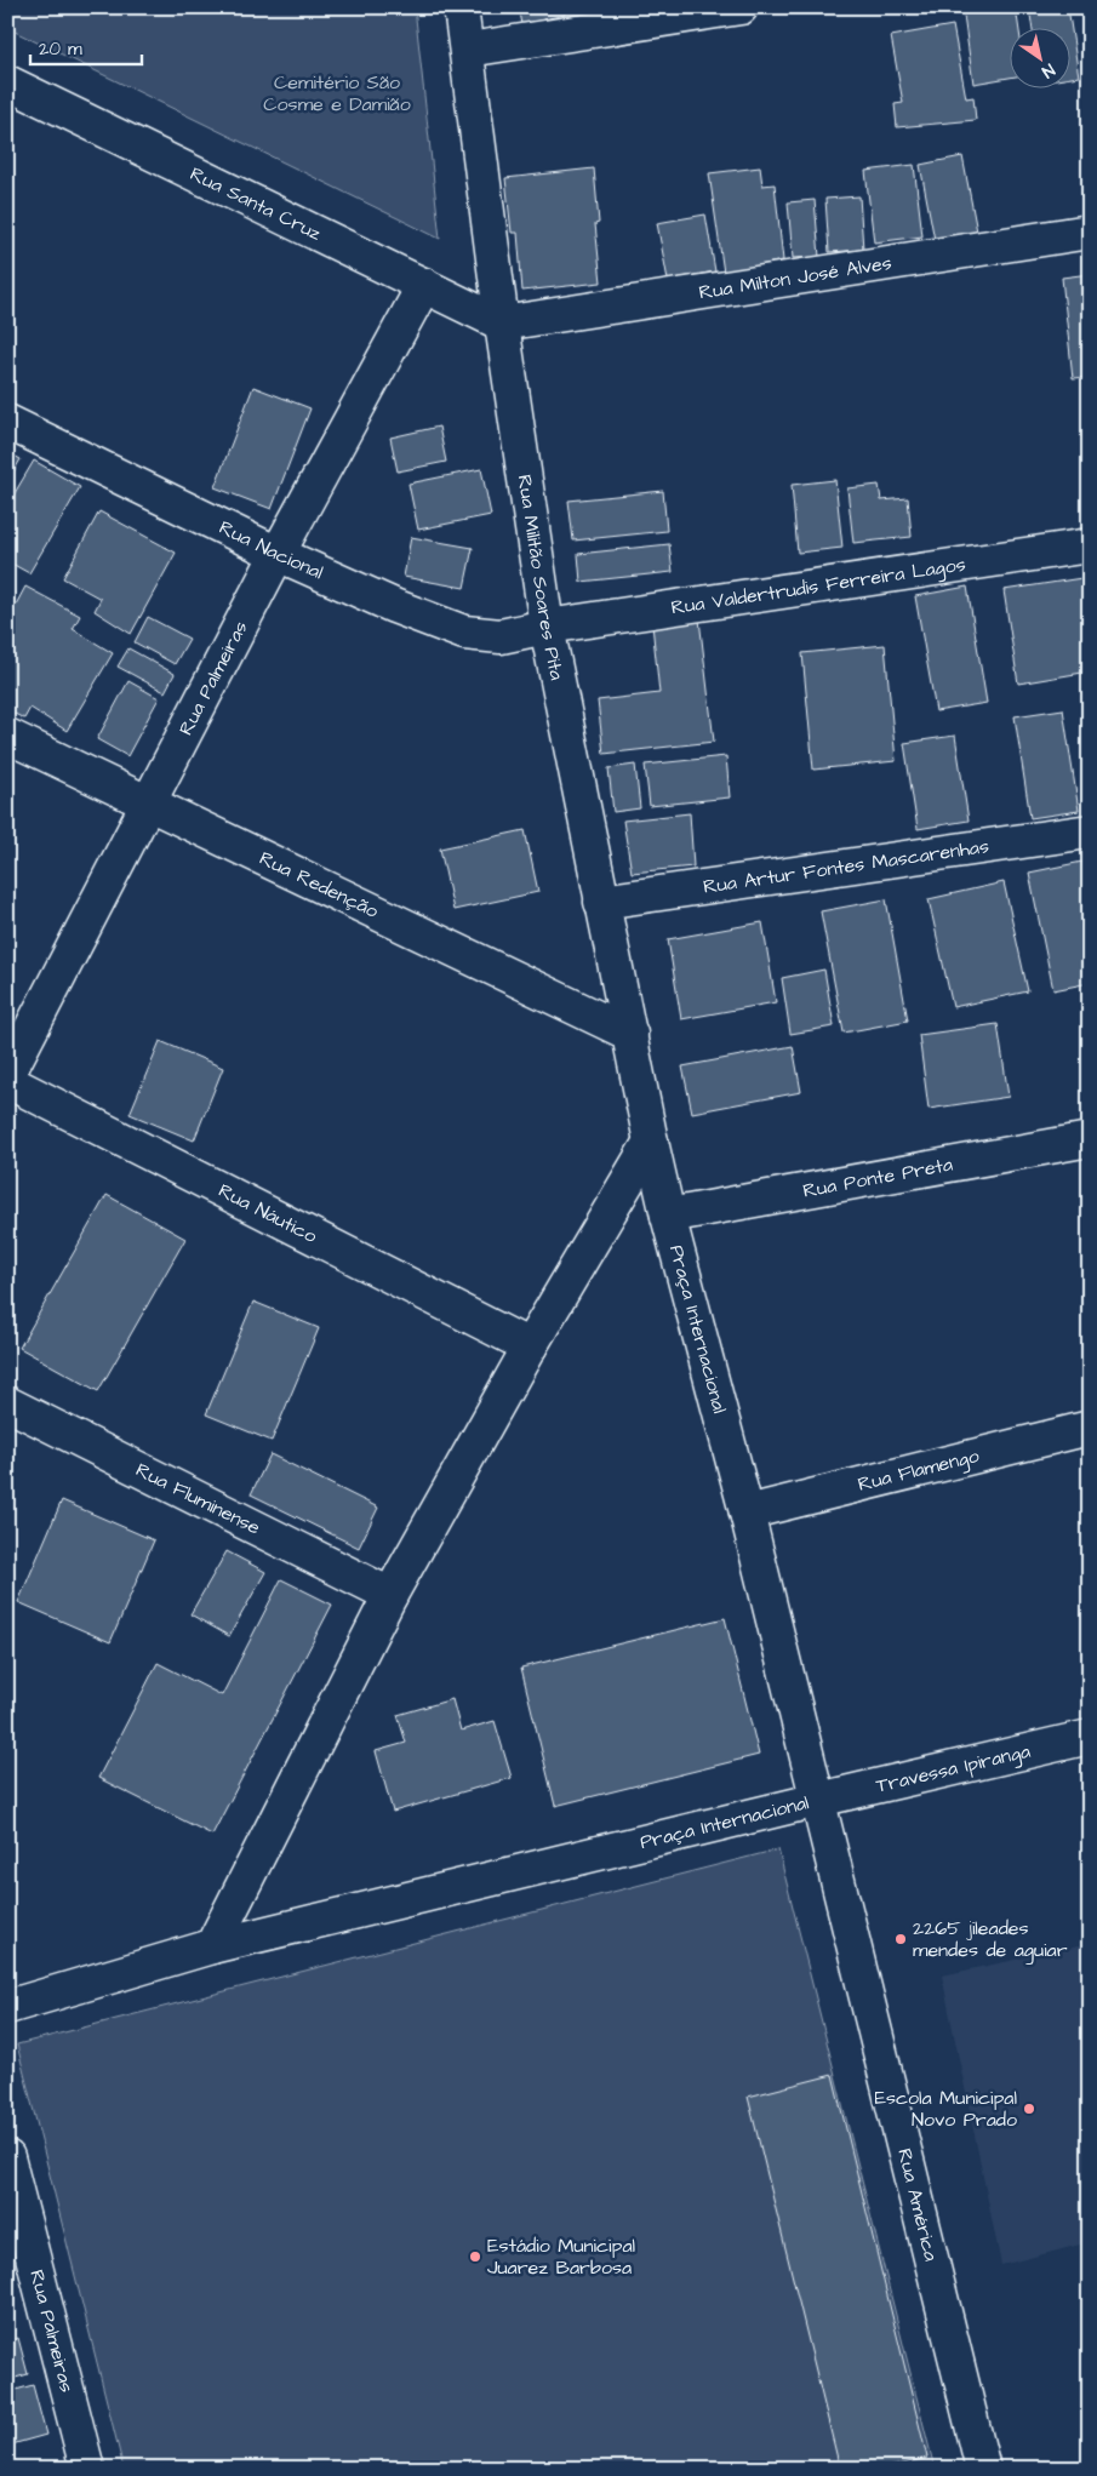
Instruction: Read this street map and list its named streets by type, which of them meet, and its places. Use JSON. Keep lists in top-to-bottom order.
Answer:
{
  "streets": {
    "street": [
      "Rua Santa Cruz",
      "Rua Milton José Alves",
      "Rua Nacional",
      "Rua Militão Soares Pita",
      "Rua Valdertrudis Ferreira Lagos",
      "Rua Palmeiras",
      "Rua Artur Fontes Mascarenhas",
      "Rua Redenção",
      "Rua Ponte Preta",
      "Rua Náutico",
      "Praça Internacional",
      "Rua Flamengo",
      "Rua Fluminense",
      "Travessa Ipiranga",
      "Rua América"
    ]
  },
  "crossings": [
    ["Rua Santa Cruz", "Rua Milton José Alves"],
    ["Rua Santa Cruz", "Rua Militão Soares Pita"],
    ["Rua Santa Cruz", "Rua Palmeiras"],
    ["Rua Milton José Alves", "Rua Militão Soares Pita"],
    ["Rua Nacional", "Rua Militão Soares Pita"],
    ["Rua Nacional", "Rua Valdertrudis Ferreira Lagos"],
    ["Rua Nacional", "Rua Palmeiras"],
    ["Rua Militão Soares Pita", "Rua Valdertrudis Ferreira Lagos"],
    ["Rua Militão Soares Pita", "Rua Artur Fontes Mascarenhas"],
    ["Rua Militão Soares Pita", "Rua Redenção"],
    ["Rua Militão Soares Pita", "Praça Internacional"],
    ["Rua Palmeiras", "Rua Redenção"],
    ["Rua Ponte Preta", "Praça Internacional"],
    ["Praça Internacional", "Rua Flamengo"],
    ["Praça Internacional", "Travessa Ipiranga"],
    ["Praça Internacional", "Rua América"],
    ["Travessa Ipiranga", "Rua América"]
  ],
  "parks": ["Cemitério São Cosme e Damião"],
  "places": ["2265 jileades mendes de aguiar", "Escola Municipal Novo Prado", "Estádio Municipal Juarez Barbosa"],
  "scale_bar": "20 m",
  "north": "bottom right"
}
